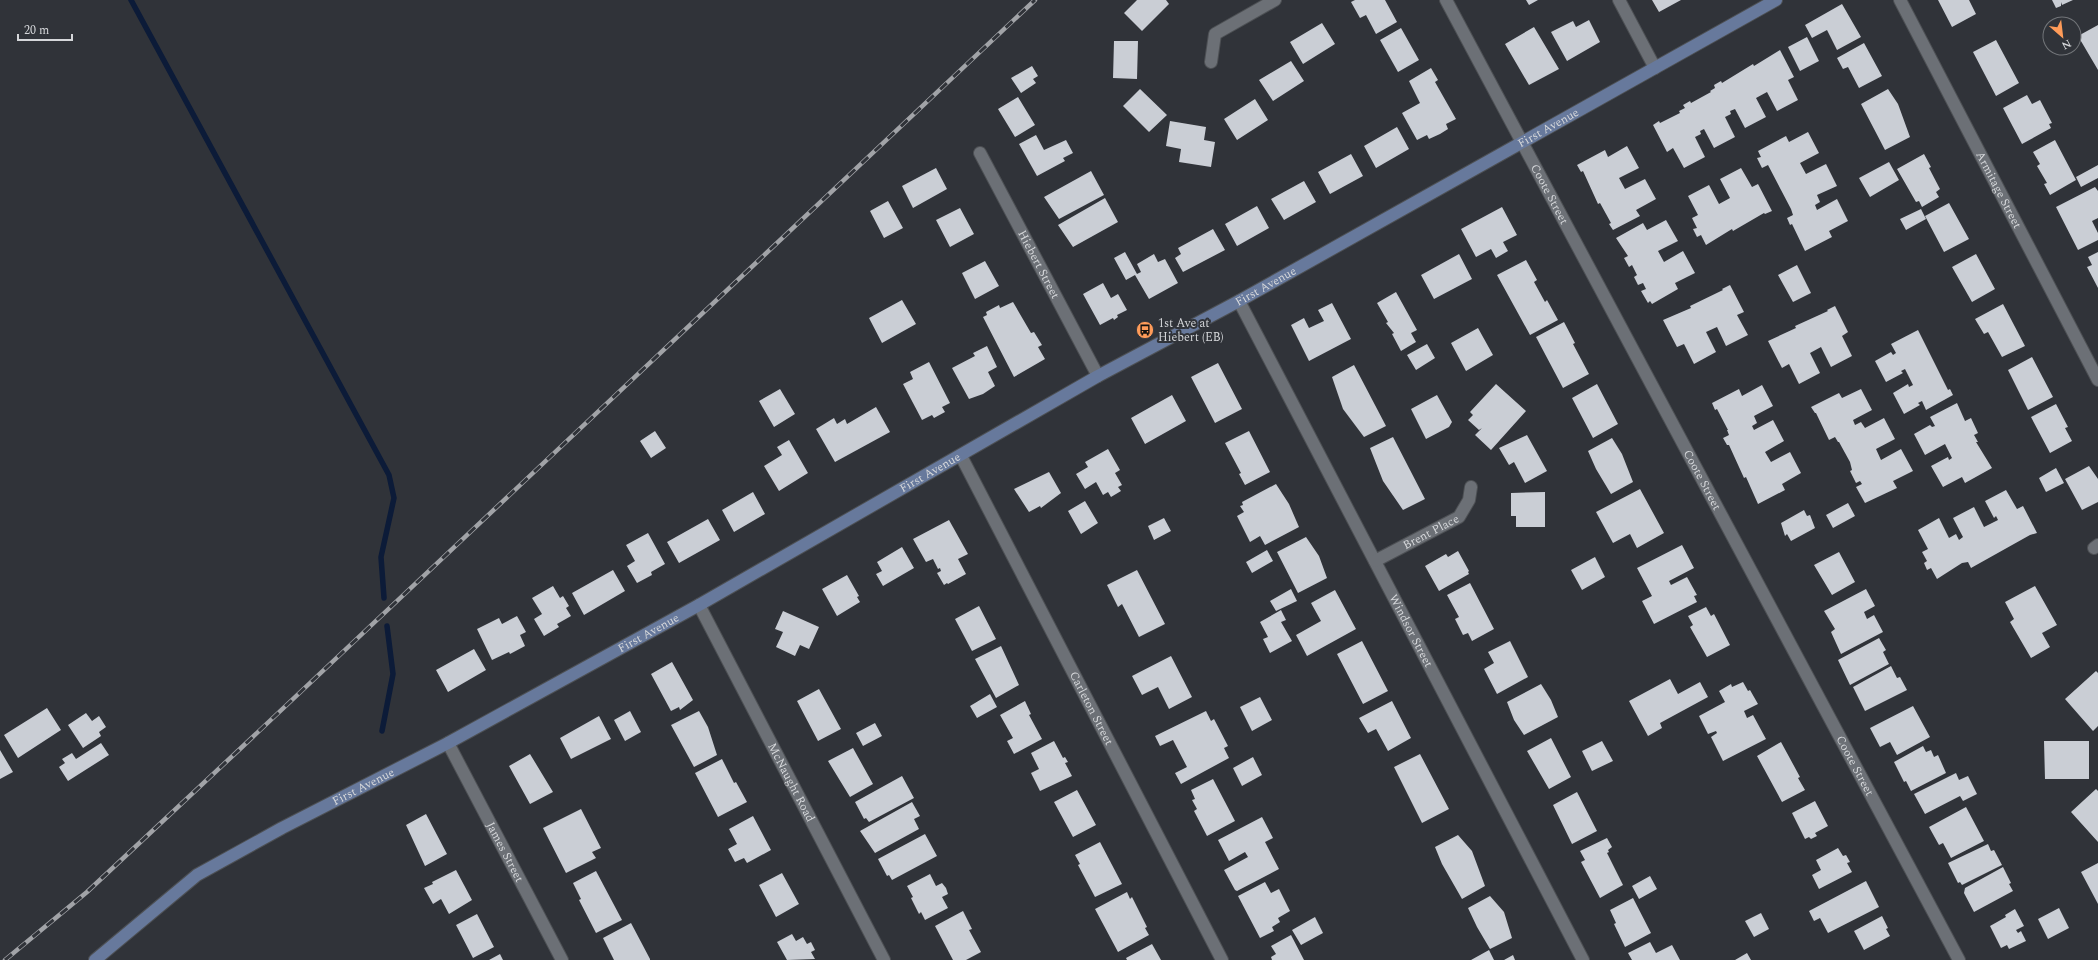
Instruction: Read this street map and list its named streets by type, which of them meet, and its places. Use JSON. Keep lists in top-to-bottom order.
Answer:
{
  "streets": {
    "street": [
      "First Avenue",
      "Armitage Street",
      "Coote Street",
      "Hiebert Street",
      "Brent Place",
      "Windsor Street",
      "Carleton Street",
      "McNaught Road",
      "James Street"
    ]
  },
  "crossings": [
    ["First Avenue", "Coote Street"],
    ["First Avenue", "Hiebert Street"],
    ["First Avenue", "Windsor Street"],
    ["First Avenue", "Carleton Street"],
    ["First Avenue", "McNaught Road"],
    ["First Avenue", "James Street"],
    ["Brent Place", "Windsor Street"]
  ],
  "places": {
    "bus stop": ["1st Ave at Hiebert (EB)"]
  },
  "scale_bar": "20 m",
  "north": "bottom right"
}
